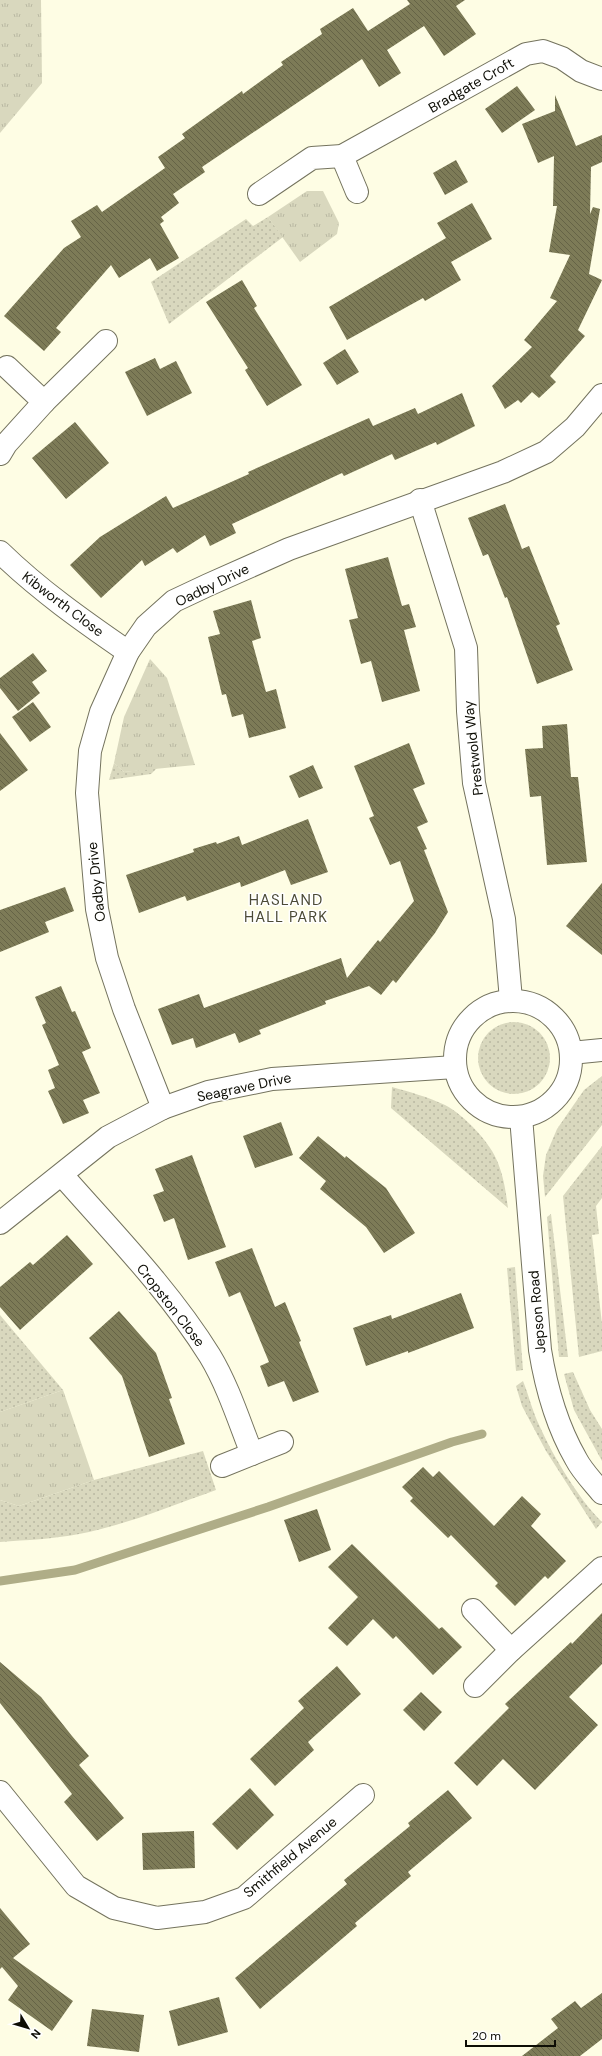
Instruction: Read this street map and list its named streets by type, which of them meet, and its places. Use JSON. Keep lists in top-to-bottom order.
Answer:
{
  "streets": {
    "street": [
      "Bradgate Croft",
      "Oadby Drive",
      "Kibworth Close",
      "Prestwold Way",
      "Seagrave Drive",
      "Cropston Close",
      "Jepson Road",
      "Smithfield Avenue"
    ]
  },
  "crossings": [
    ["Oadby Drive", "Kibworth Close"],
    ["Oadby Drive", "Prestwold Way"],
    ["Oadby Drive", "Seagrave Drive"],
    ["Prestwold Way", "Seagrave Drive"],
    ["Prestwold Way", "Jepson Road"],
    ["Seagrave Drive", "Cropston Close"],
    ["Seagrave Drive", "Jepson Road"]
  ],
  "districts": ["HASLAND HALL PARK"],
  "scale_bar": "20 m",
  "north": "bottom right"
}
